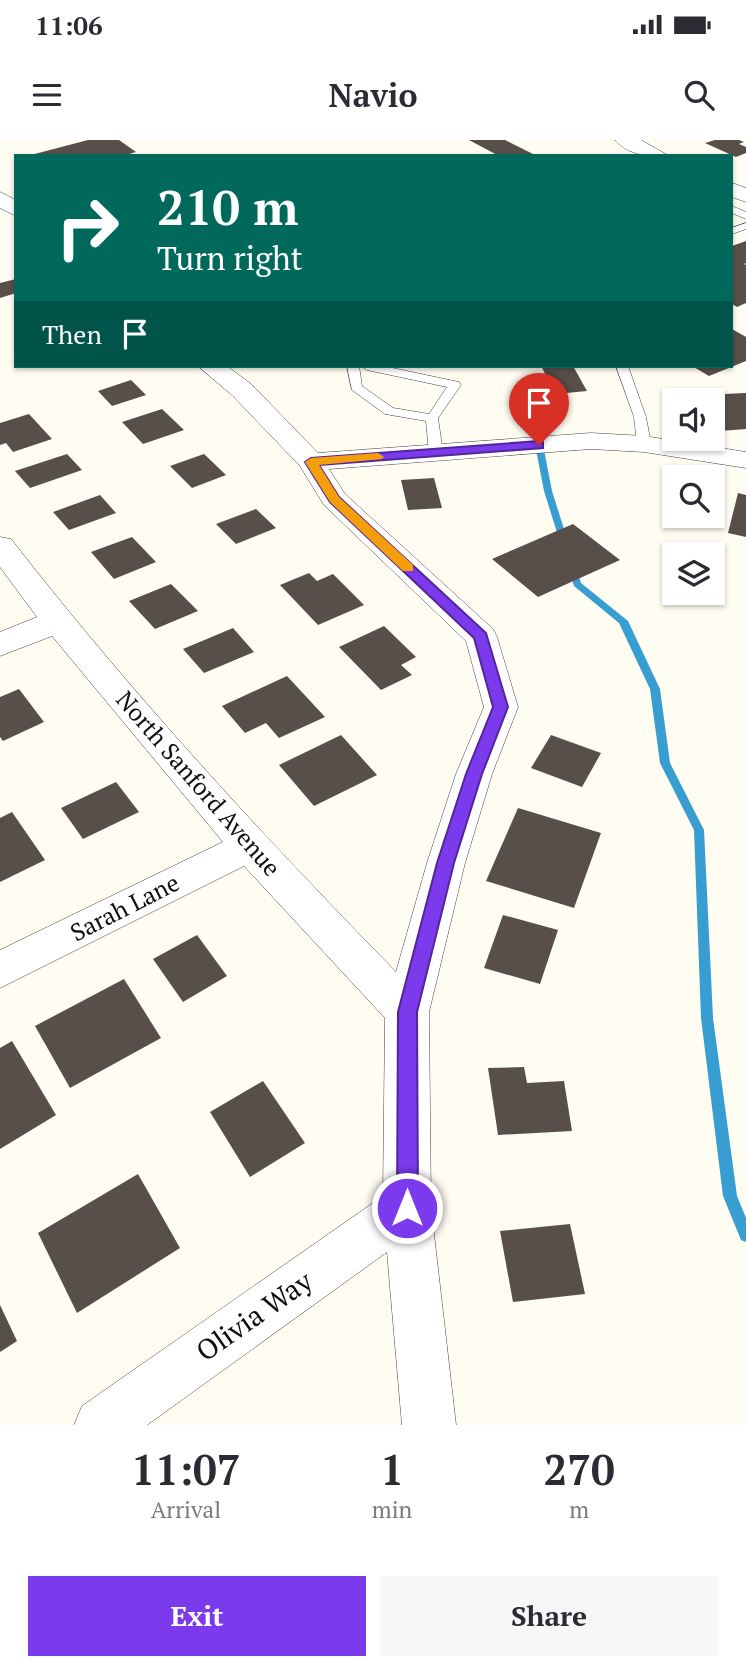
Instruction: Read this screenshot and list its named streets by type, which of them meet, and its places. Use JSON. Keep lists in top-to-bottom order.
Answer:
{
  "streets": {
    "street": ["North Sanford Avenue", "Sarah Lane", "Olivia Way"]
  },
  "crossings": [
    ["North Sanford Avenue", "Sarah Lane"]
  ],
  "page": {
    "status": "11:06",
    "header": "Navio",
    "turn": ["210 m", "Turn right"],
    "then": "Then",
    "eta": [
      "11:07",
      "Arrival",
      "1",
      "min",
      "270",
      "m"
    ],
    "buttons": ["Exit", "Share"]
  }
}
